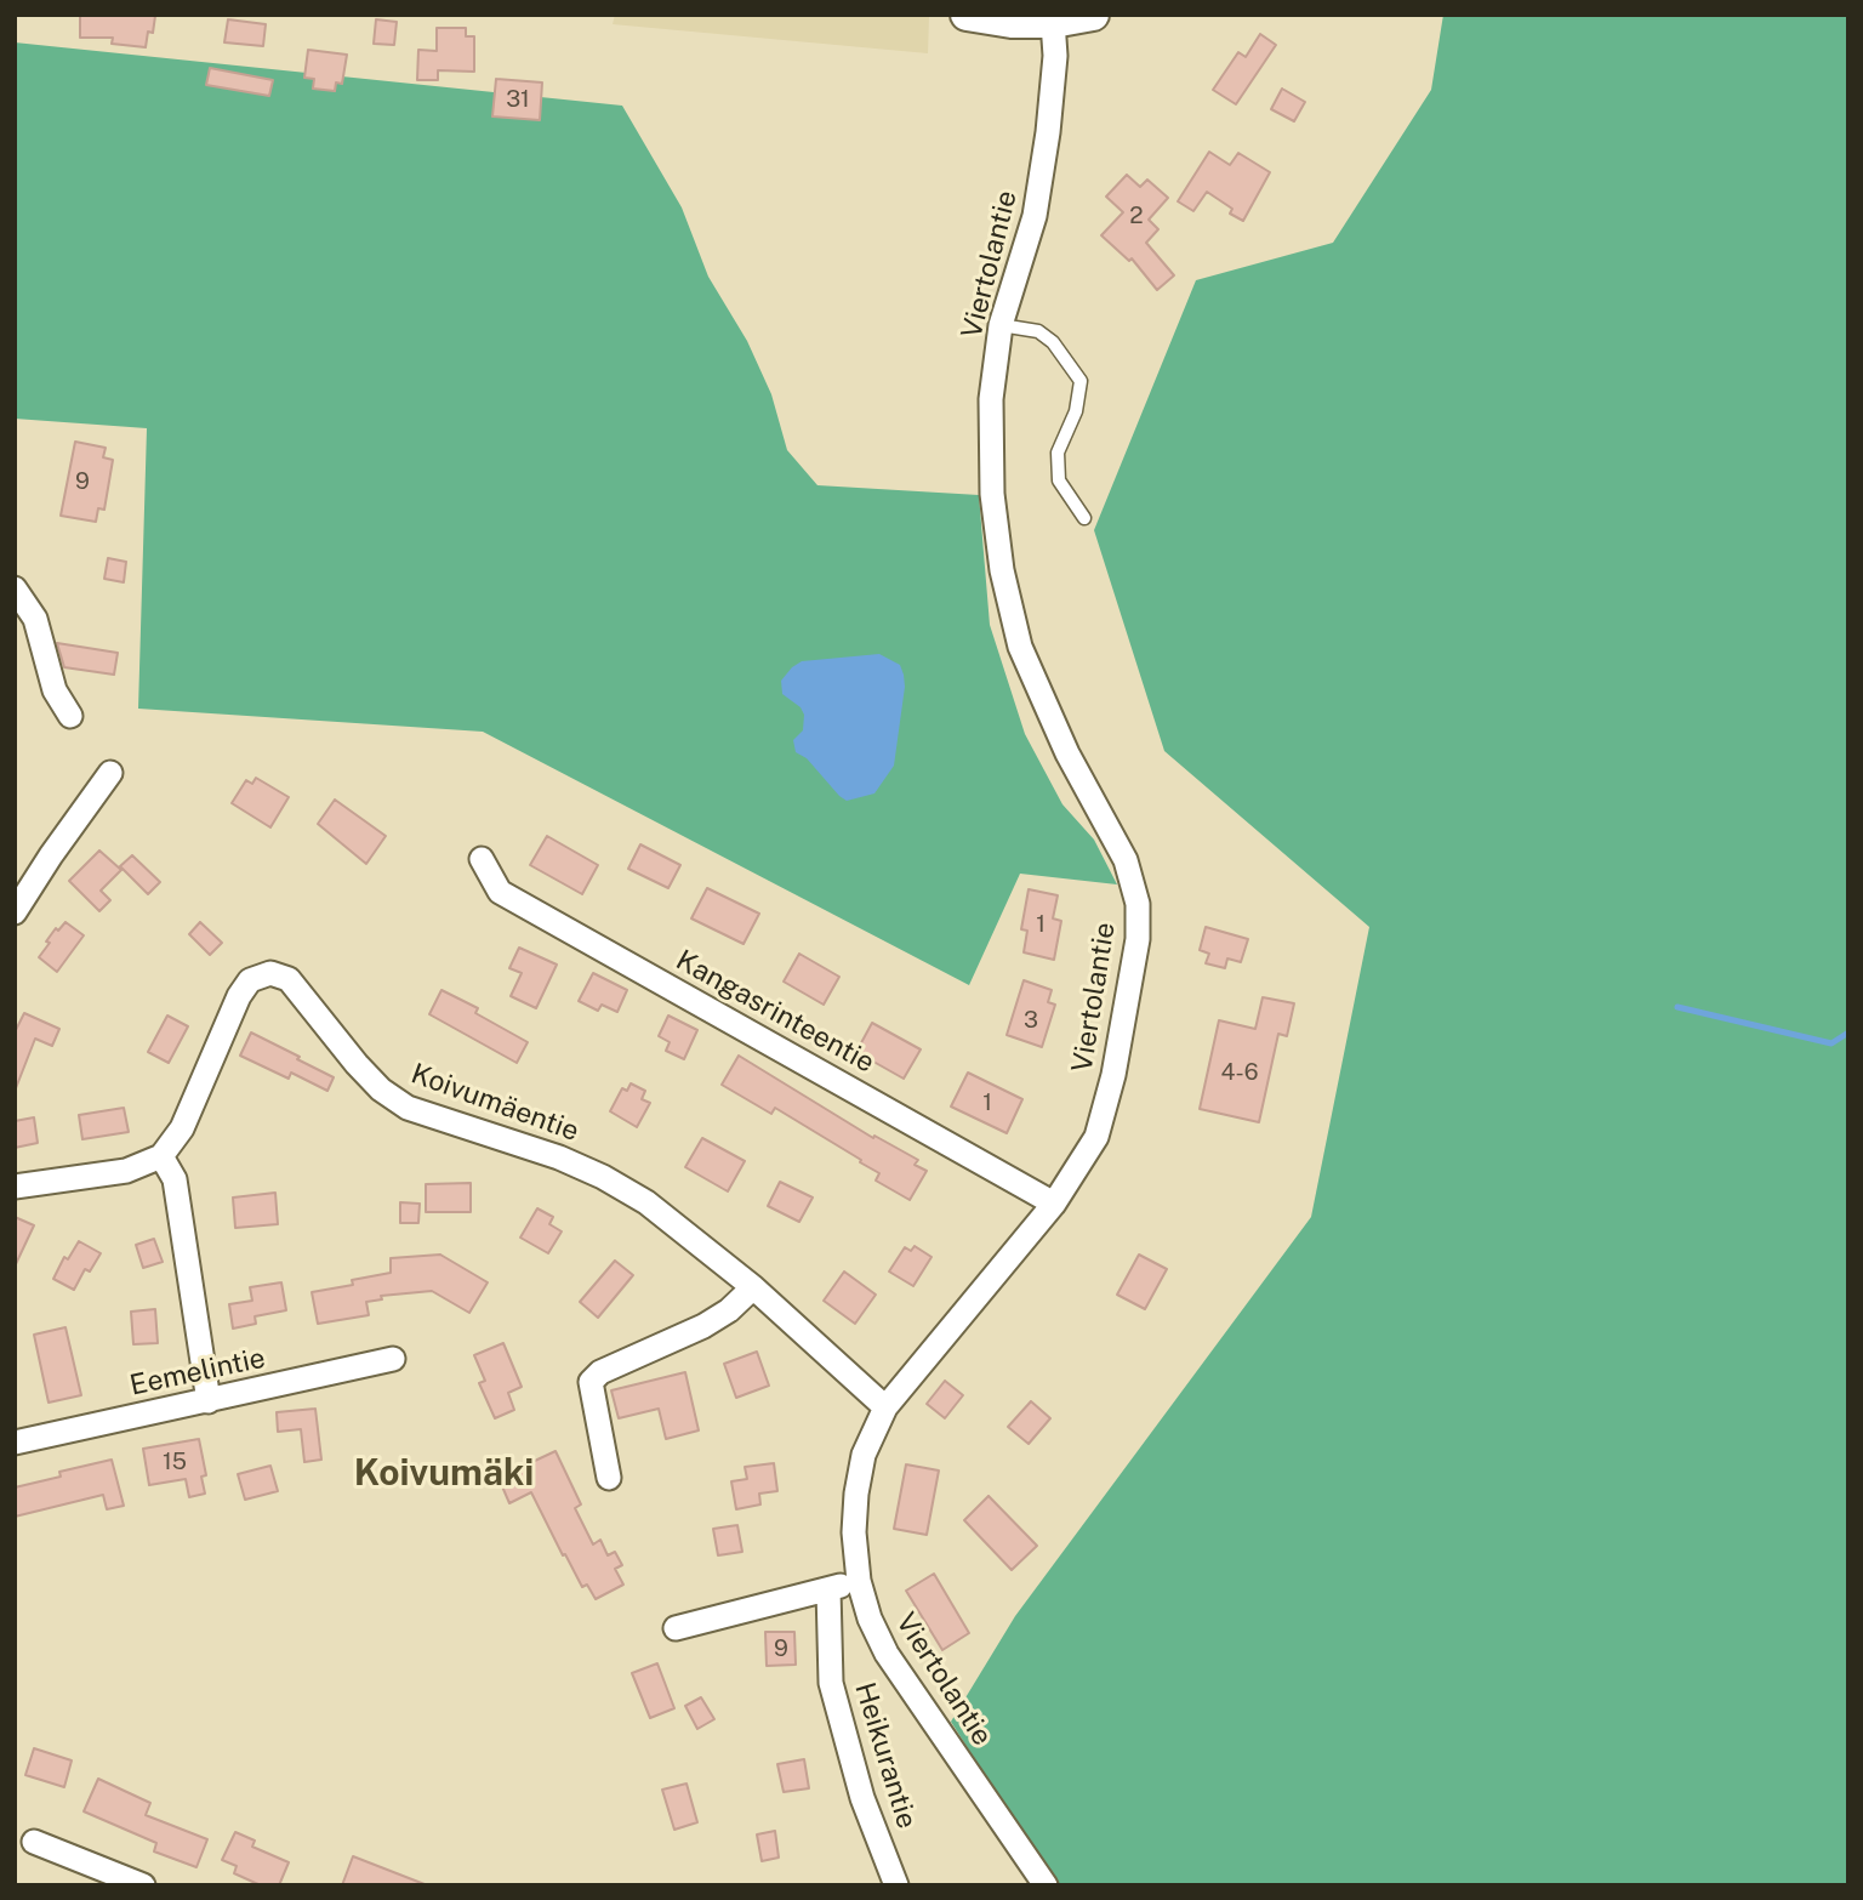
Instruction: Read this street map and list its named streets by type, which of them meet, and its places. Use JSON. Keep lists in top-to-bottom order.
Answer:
{
  "streets": {
    "street": [
      "Viertolantie",
      "Kangasrinteentie",
      "Koivumäentie",
      "Eemelintie",
      "Heikurantie"
    ]
  },
  "crossings": [
    ["Viertolantie", "Kangasrinteentie"],
    ["Viertolantie", "Koivumäentie"]
  ],
  "districts": ["Koivumäki"],
  "house_numbers": [
    "31",
    "2",
    "9",
    "1",
    "3",
    "4-6",
    "1",
    "15",
    "9"
  ]
}
